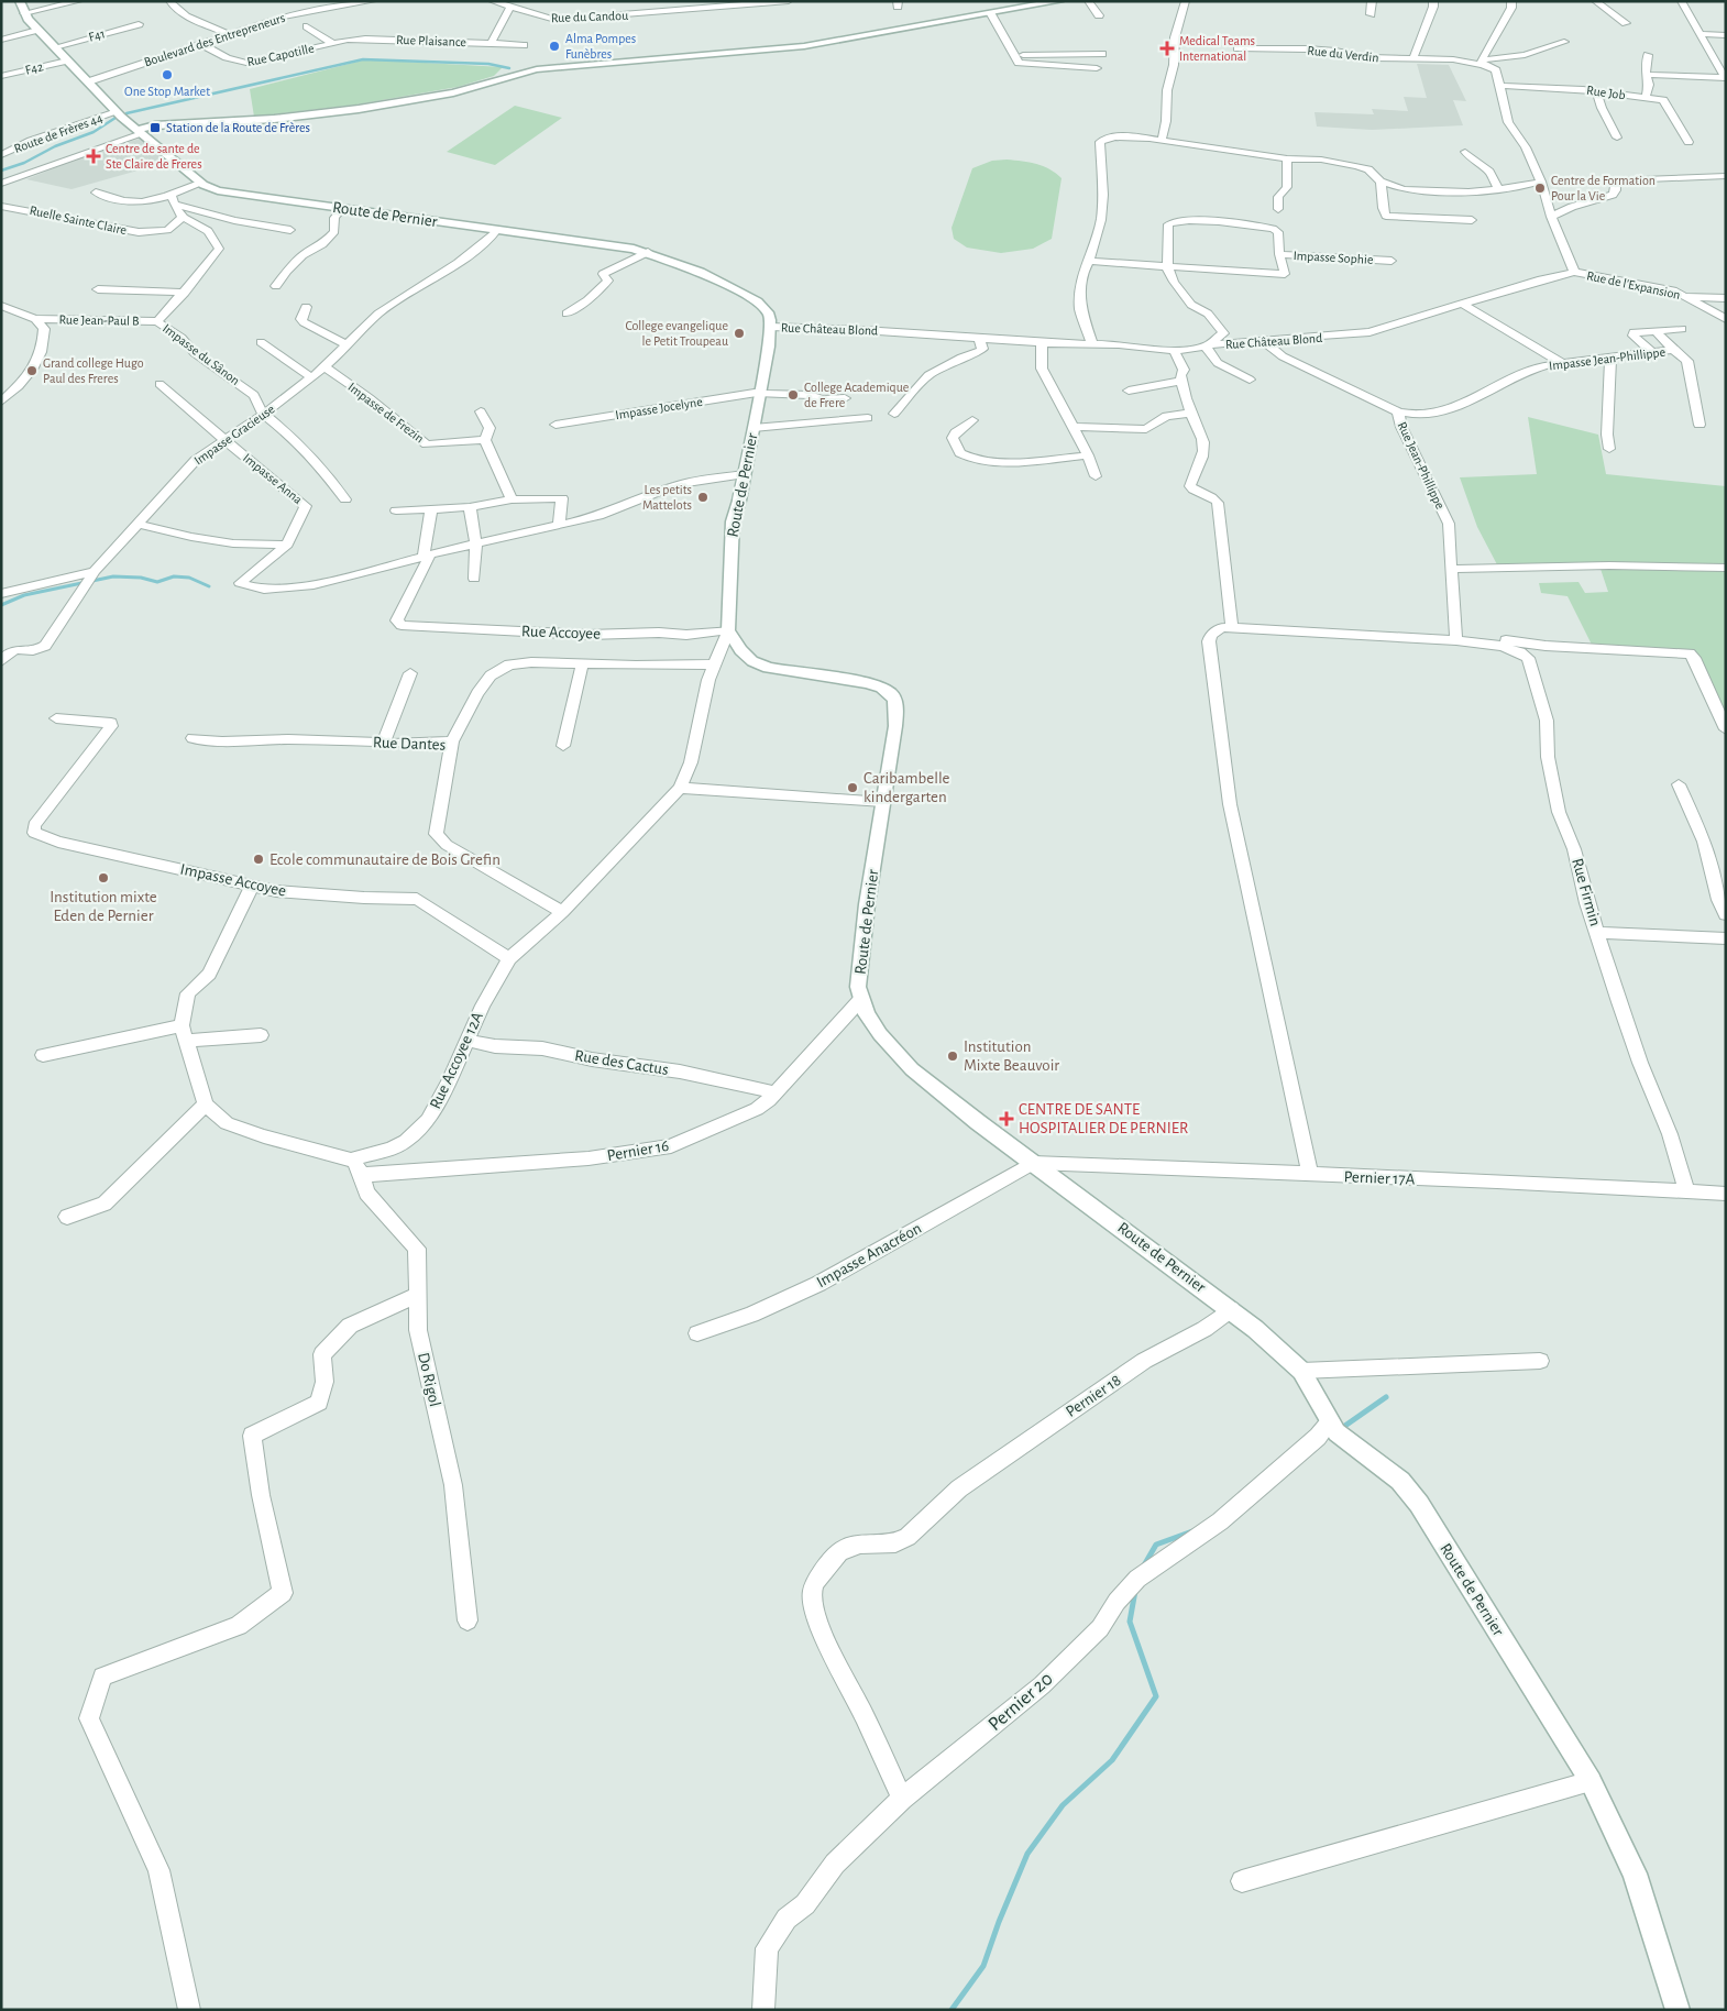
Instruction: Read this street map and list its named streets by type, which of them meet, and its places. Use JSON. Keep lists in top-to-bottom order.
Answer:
{
  "streets": {
    "street": [
      "Rue du Candou",
      "F41",
      "Boulevard des Entrepreneurs",
      "Rue Plaisance",
      "Rue du Verdin",
      "Rue Capotille",
      "F42",
      "Rue Job",
      "Route de Frères 44",
      "Route de Pernier",
      "Ruelle Sainte Claire",
      "Impasse Sophie",
      "Rue de l'Expansion",
      "Rue Jean-Paul B",
      "Rue Château Blond",
      "Impasse du Sânon",
      "Impasse Jean-Phillippe",
      "Impasse Jocelyne",
      "Impasse de Frezin",
      "Impasse Gracieuse",
      "Rue Jean-Phillippe",
      "Impasse Anna",
      "Rue Accoyee",
      "Rue Dantes",
      "Impasse Accoyee",
      "Rue Firmin",
      "Rue Accoyee 12A",
      "Rue des Cactus",
      "Pernier 16",
      "Pernier 17A",
      "Impasse Anacréon",
      "Do Rigol",
      "Pernier 18",
      "Pernier 20"
    ]
  },
  "crossings": [
    ["Rue du Candou", "Rue Plaisance"],
    ["F41", "Route de Pernier"],
    ["Boulevard des Entrepreneurs", "Rue Capotille"],
    ["Boulevard des Entrepreneurs", "Route de Pernier"],
    ["Rue Plaisance", "Rue Capotille"],
    ["F42", "Route de Pernier"],
    ["Route de Frères 44", "Route de Pernier"],
    ["Route de Pernier", "Rue Château Blond"],
    ["Route de Pernier", "Impasse Jocelyne"],
    ["Route de Pernier", "Impasse Gracieuse"],
    ["Route de Pernier", "Rue Accoyee"],
    ["Route de Pernier", "Rue Accoyee 12A"],
    ["Route de Pernier", "Pernier 16"],
    ["Route de Pernier", "Pernier 17A"],
    ["Route de Pernier", "Impasse Anacréon"],
    ["Route de Pernier", "Pernier 18"],
    ["Route de Pernier", "Pernier 20"],
    ["Ruelle Sainte Claire", "Rue Jean-Paul B"],
    ["Rue de l'Expansion", "Rue Château Blond"],
    ["Rue Jean-Paul B", "Impasse du Sânon"],
    ["Rue Château Blond", "Rue Jean-Phillippe"],
    ["Impasse du Sânon", "Impasse Gracieuse"],
    ["Impasse Jean-Phillippe", "Rue Jean-Phillippe"],
    ["Impasse de Frezin", "Impasse Gracieuse"],
    ["Impasse Gracieuse", "Impasse Anna"],
    ["Rue Jean-Phillippe", "Rue Firmin"],
    ["Impasse Anna", "Rue Accoyee"],
    ["Rue Accoyee", "Rue Accoyee 12A"],
    ["Rue Dantes", "Rue Accoyee 12A"],
    ["Impasse Accoyee", "Rue Accoyee 12A"],
    ["Rue Firmin", "Pernier 17A"],
    ["Rue Accoyee 12A", "Rue des Cactus"],
    ["Rue Accoyee 12A", "Do Rigol"],
    ["Rue des Cactus", "Pernier 16"],
    ["Pernier 16", "Do Rigol"],
    ["Pernier 17A", "Impasse Anacréon"],
    ["Pernier 18", "Pernier 20"]
  ],
  "places": {
    "other": [
      "Alma Pompes Funèbres",
      "One Stop Market",
      "Centre de Formation Pour la Vie",
      "College evangelique le Petit Troupeau",
      "Grand college Hugo Paul des Freres",
      "College Academique de Frere",
      "Les petits Mattelots",
      "Caribambelle kindergarten",
      "Ecole communautaire de Bois Grefin",
      "Institution mixte Eden de Pernier",
      "Institution Mixte Beauvoir"
    ],
    "health": ["Medical Teams International", "Centre de sante de Ste Claire de Freres", "CENTRE DE SANTE HOSPITALIER DE PERNIER"],
    "transit": ["Station de la Route de Frères"]
  }
}
